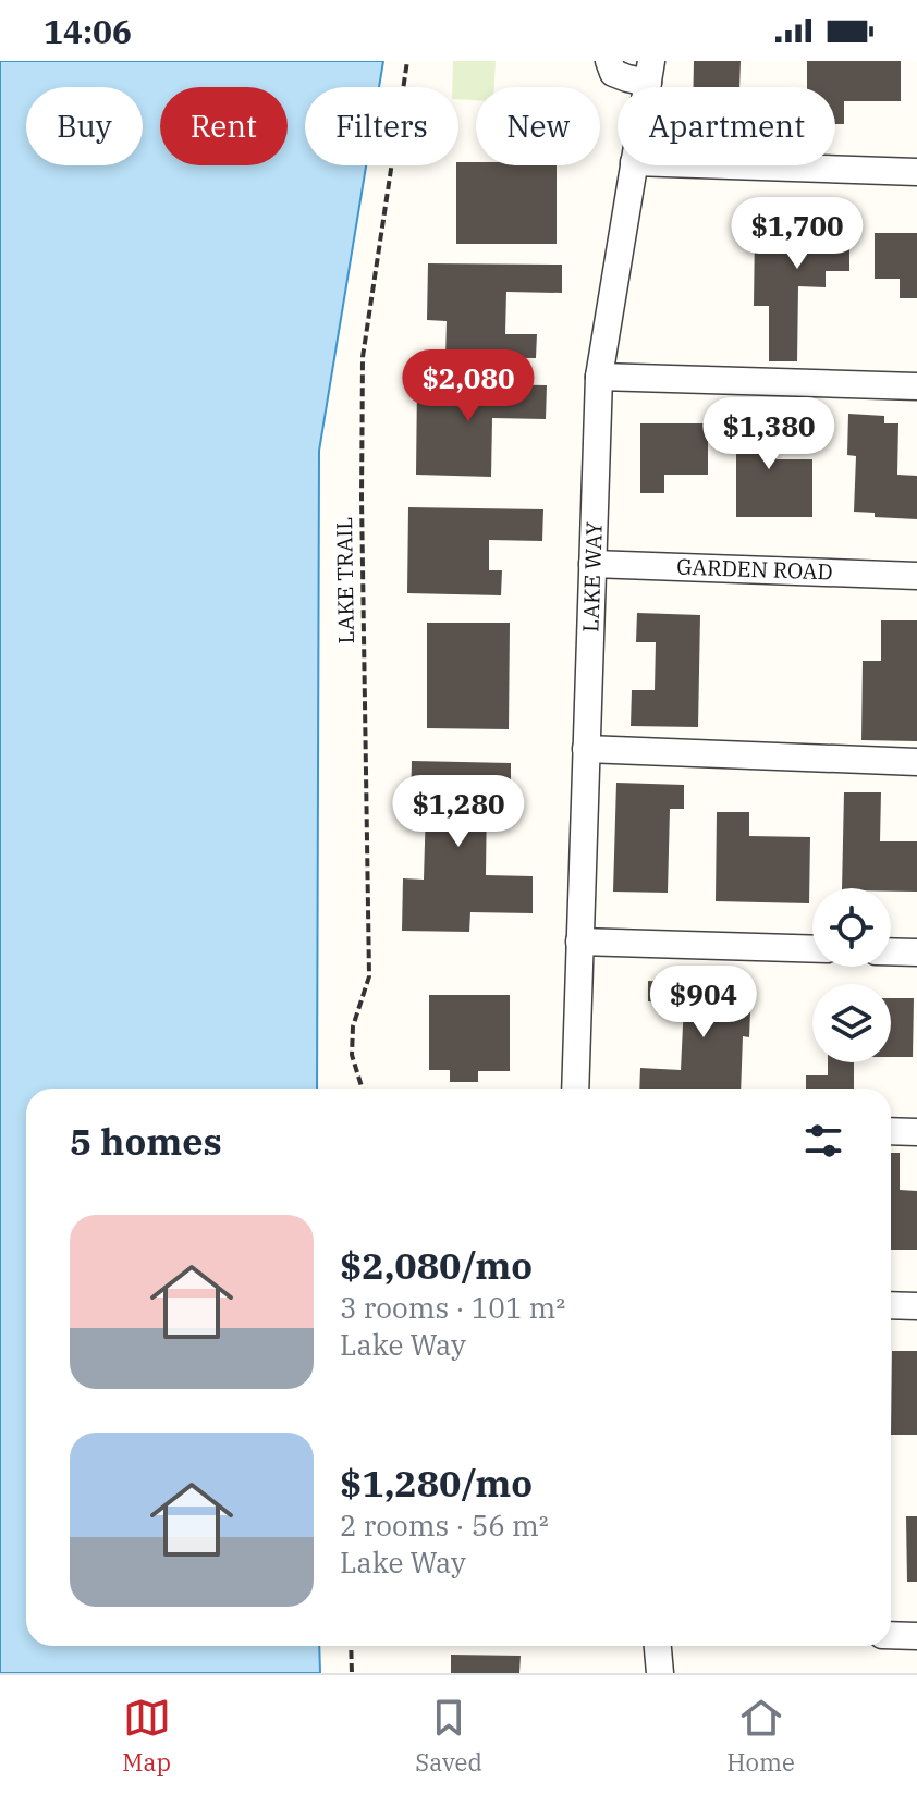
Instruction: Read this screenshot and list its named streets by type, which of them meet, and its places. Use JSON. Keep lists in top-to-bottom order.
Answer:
{
  "streets": {
    "street": ["GARDEN ROAD", "LAKE WAY"],
    "path": ["LAKE TRAIL"]
  },
  "crossings": [
    ["GARDEN ROAD", "LAKE WAY"]
  ],
  "page": {
    "status": "14:06",
    "chip": [
      "Buy",
      "Rent",
      "Filters",
      "New",
      "Apartment"
    ],
    "price": [
      "$1,700",
      "$2,080",
      "$1,380",
      "$1,280",
      "$904"
    ],
    "heading": "5 homes",
    "list": [
      {
        "name": "$2,080/mo",
        "note": "3 rooms · 101 m² · Lake Way"
      },
      {
        "name": "$1,280/mo",
        "note": "2 rooms · 56 m² · Lake Way"
      }
    ],
    "tabs": ["Map", "Saved", "Home"]
  }
}
